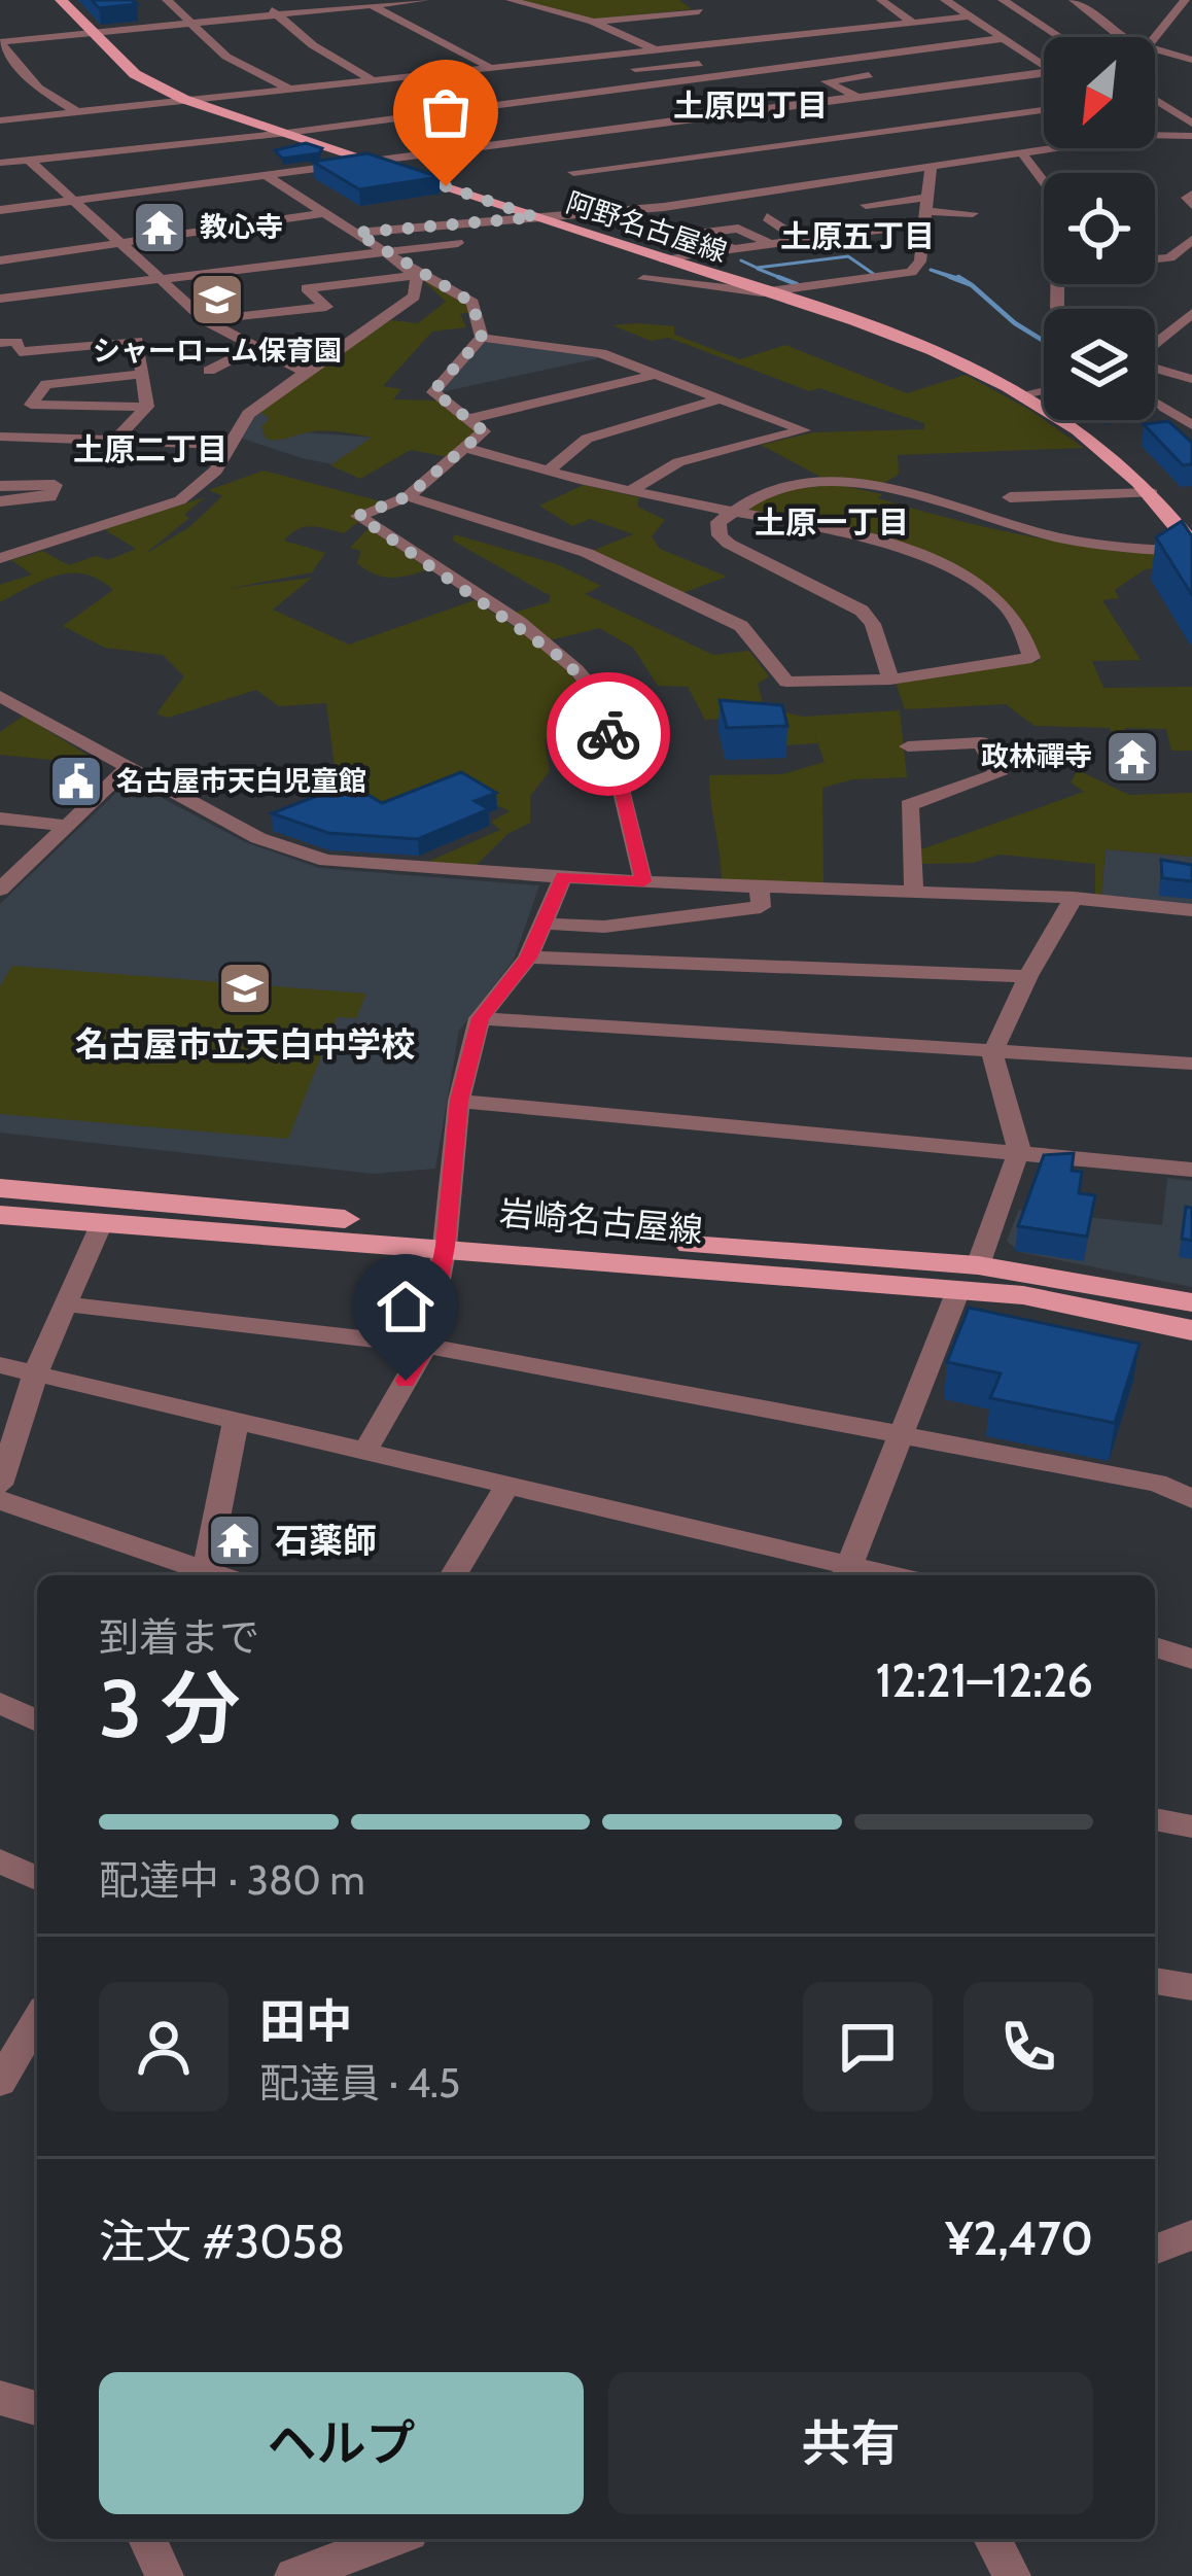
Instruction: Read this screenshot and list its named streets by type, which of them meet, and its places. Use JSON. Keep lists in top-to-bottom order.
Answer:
{
  "streets": {
    "main road": ["阿野名古屋線", "岩崎名古屋線"]
  },
  "districts": [
    "土原四丁目",
    "土原五丁目",
    "土原二丁目",
    "土原一丁目"
  ],
  "places": {
    "temple": ["教心寺", "政林禪寺", "石薬師"],
    "school or university": ["シャーローム保育園", "名古屋市立天白中学校"],
    "public building": ["名古屋市天白児童館"]
  },
  "north": "bottom left",
  "page": {
    "heading": ["3 分", "到着まで", "12:21–12:26"],
    "panel": [
      "田中",
      "配達員 · 4.5",
      "注文 #3058",
      "¥2,470"
    ],
    "bar": "配達中 · 380 m",
    "buttons": ["ヘルプ", "共有"]
  }
}
